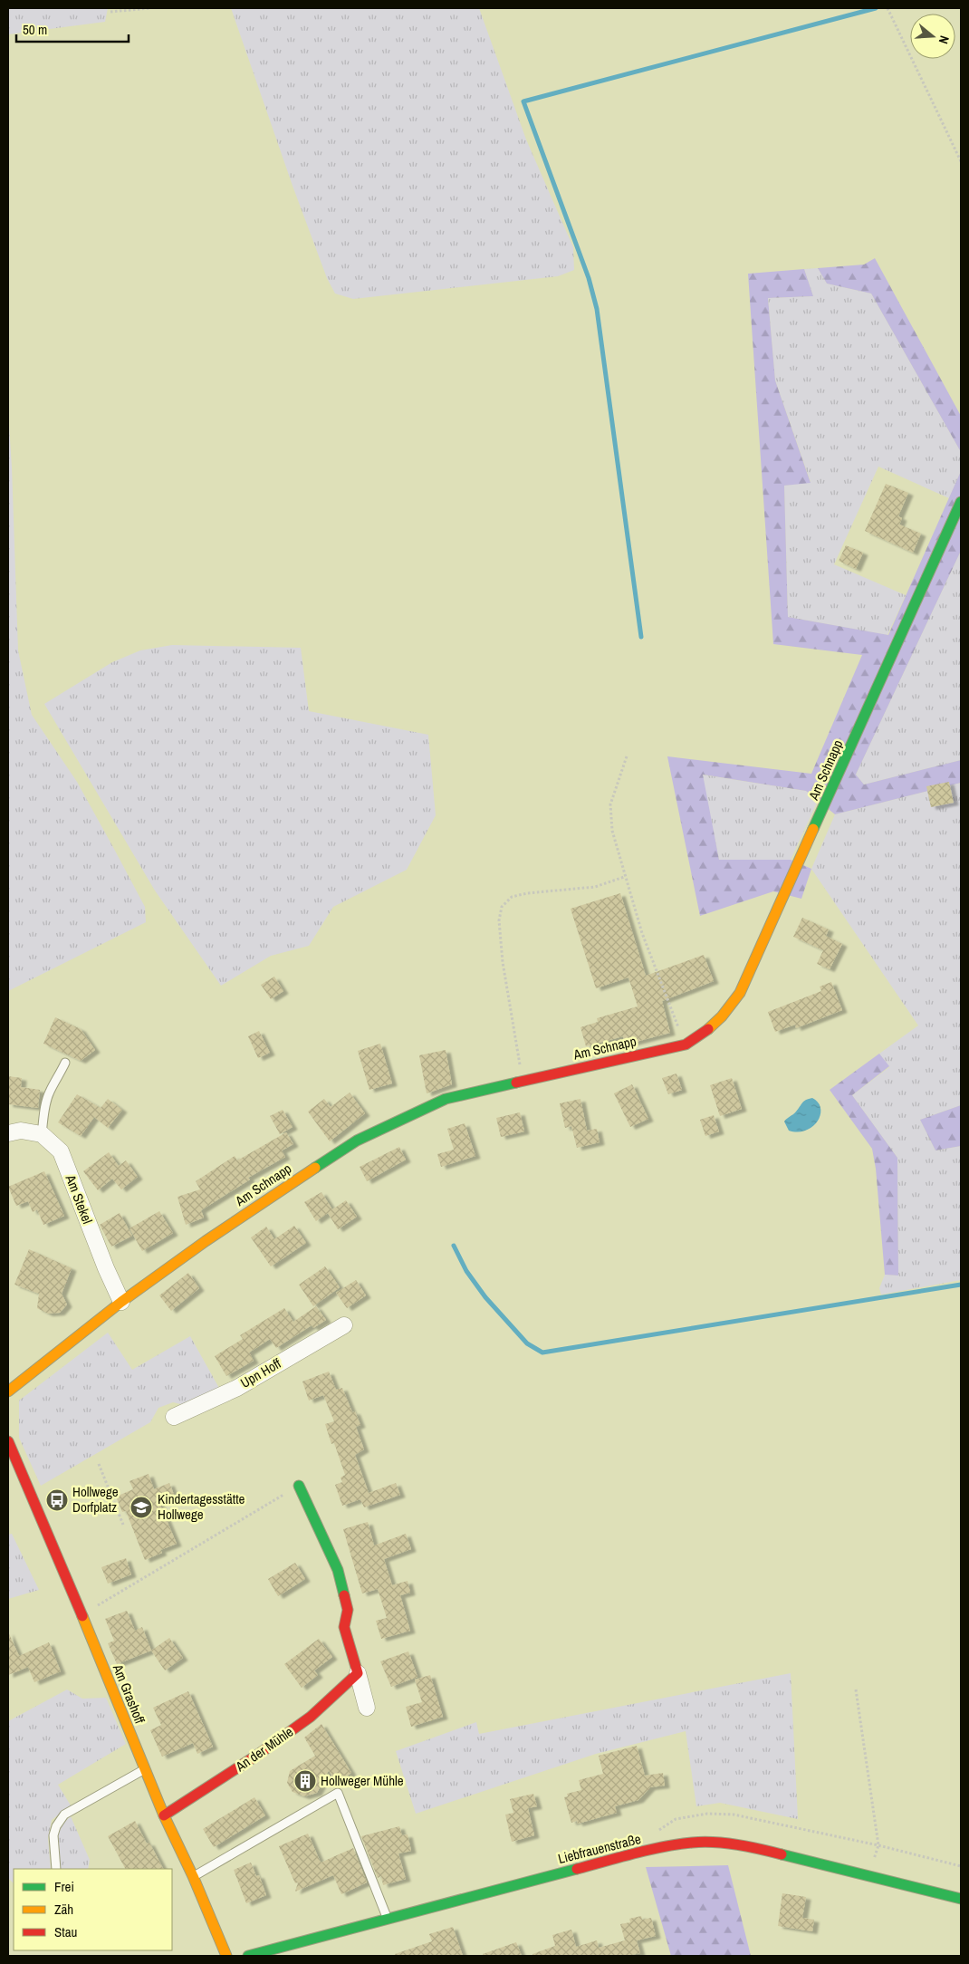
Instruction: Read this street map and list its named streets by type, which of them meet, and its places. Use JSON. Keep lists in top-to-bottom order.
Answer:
{
  "streets": {
    "street": [
      "Am Schnapp",
      "Am Stekel",
      "Upn Hoff",
      "Am Grashoff",
      "An der Mühle",
      "Liebfrauenstraße"
    ]
  },
  "crossings": [
    ["Am Schnapp", "Am Stekel"],
    ["Am Grashoff", "An der Mühle"]
  ],
  "places": {
    "bus stop": ["Hollwege Dorfplatz"],
    "school or university": ["Kindertagesstätte Hollwege"],
    "building": ["Hollweger Mühle"]
  },
  "legend": ["Frei", "Zäh", "Stau"],
  "scale_bar": "50 m",
  "north": "right"
}
